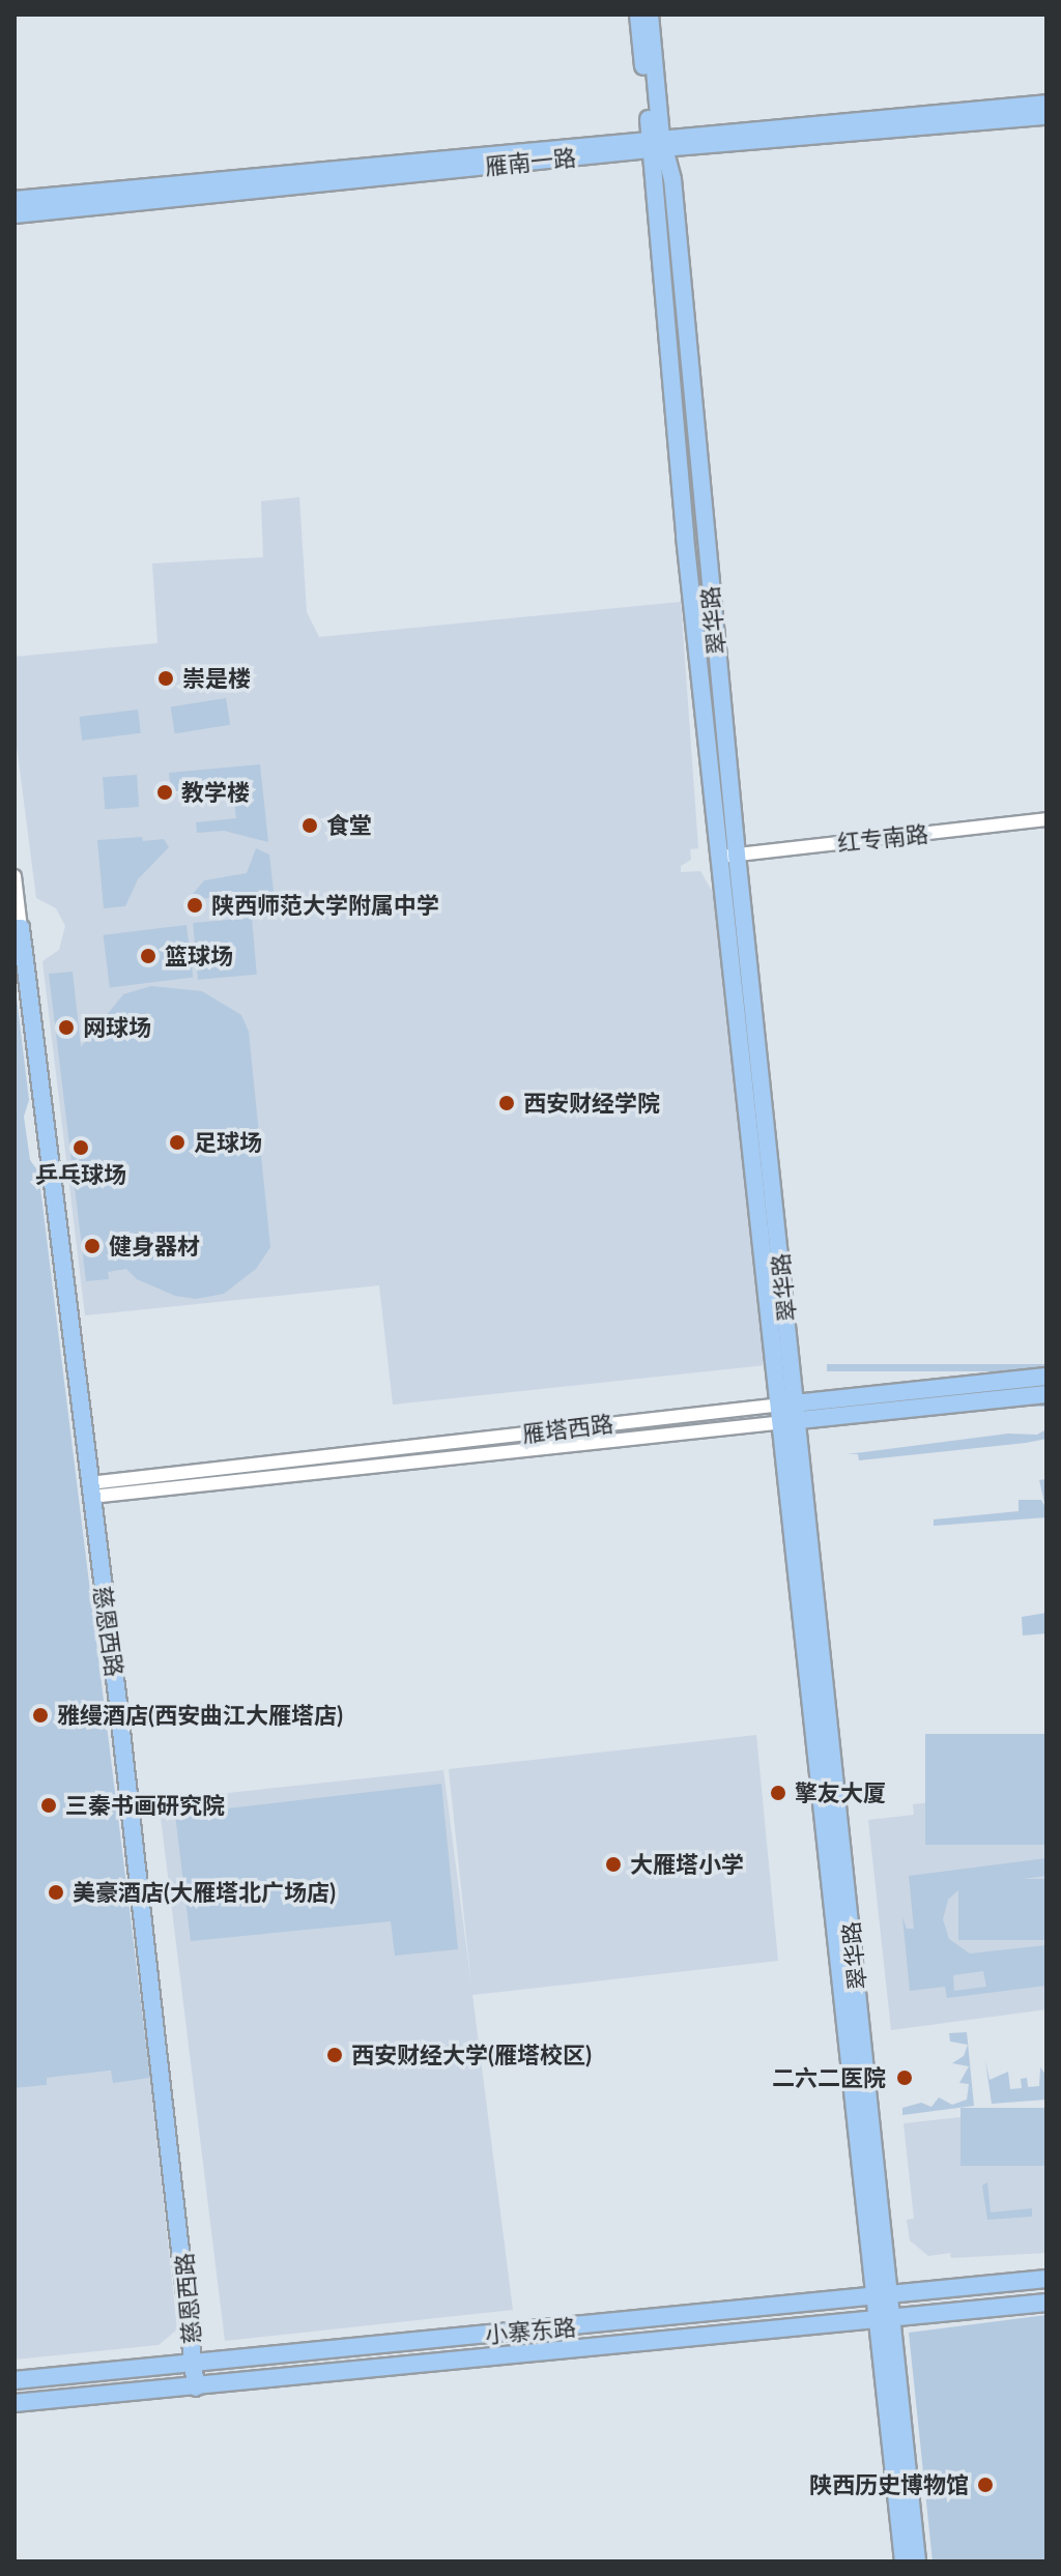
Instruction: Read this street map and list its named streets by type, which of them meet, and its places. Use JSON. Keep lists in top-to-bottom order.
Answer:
{
  "streets": {
    "main road": [
      "雁南一路",
      "翠华路",
      "雁塔西路",
      "慈恩西路",
      "小寨东路"
    ],
    "street": ["红专南路"]
  },
  "crossings": [
    ["雁南一路", "翠华路"],
    ["翠华路", "红专南路"],
    ["翠华路", "雁塔西路"],
    ["翠华路", "小寨东路"],
    ["雁塔西路", "慈恩西路"],
    ["慈恩西路", "小寨东路"]
  ],
  "places": [
    "崇是楼",
    "教学楼",
    "食堂",
    "陕西师范大学附属中学",
    "篮球场",
    "网球场",
    "西安财经学院",
    "足球场",
    "乒乓球场",
    "健身器材",
    "雅缦酒店(西安曲江大雁塔店)",
    "擎友大厦",
    "三秦书画研究院",
    "大雁塔小学",
    "美豪酒店(大雁塔北广场店)",
    "西安财经大学(雁塔校区)",
    "二六二医院",
    "陕西历史博物馆"
  ]
}
